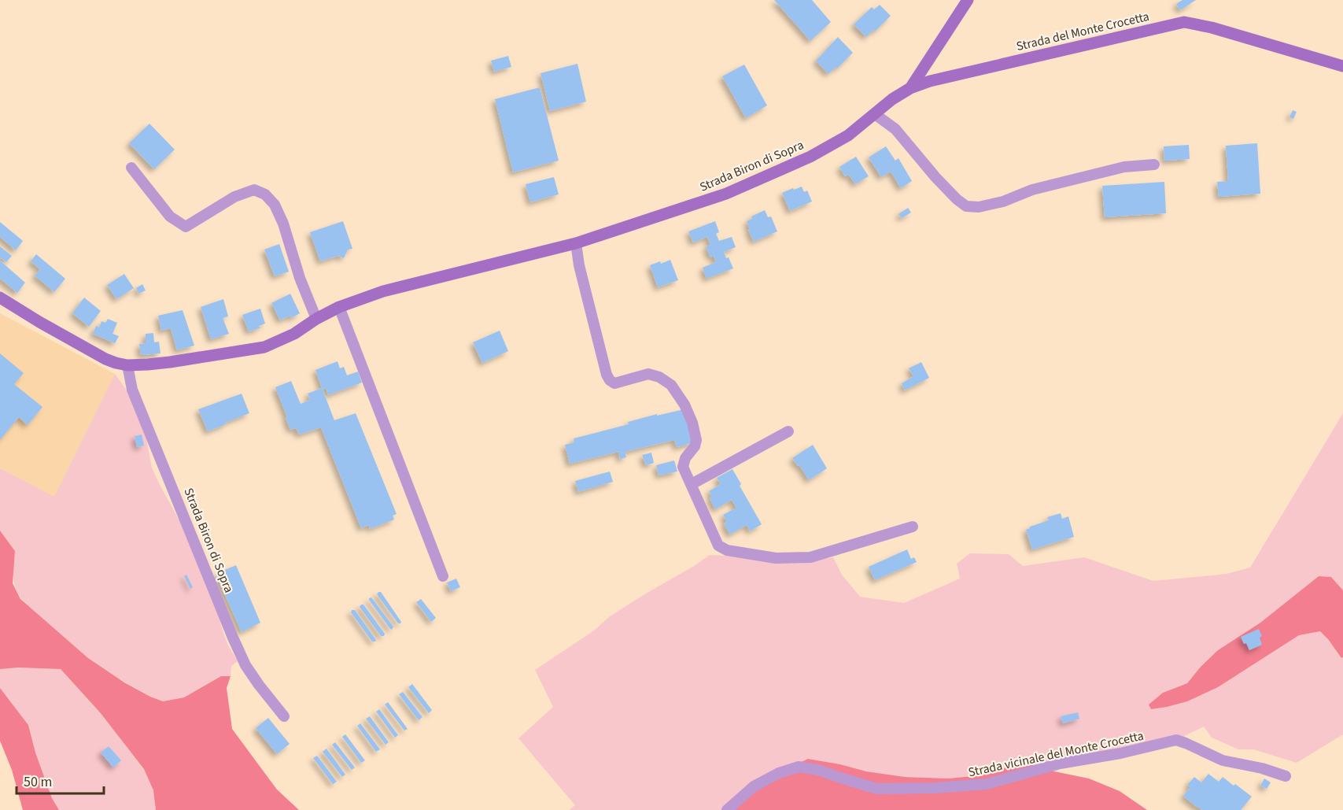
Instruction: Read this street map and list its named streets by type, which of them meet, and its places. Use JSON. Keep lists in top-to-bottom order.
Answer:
{
  "streets": {
    "street": ["Strada del Monte Crocetta", "Strada Biron di Sopra", "Strada vicinale del Monte Crocetta"]
  },
  "crossings": [
    ["Strada del Monte Crocetta", "Strada Biron di Sopra"]
  ],
  "scale_bar": "50 m"
}
